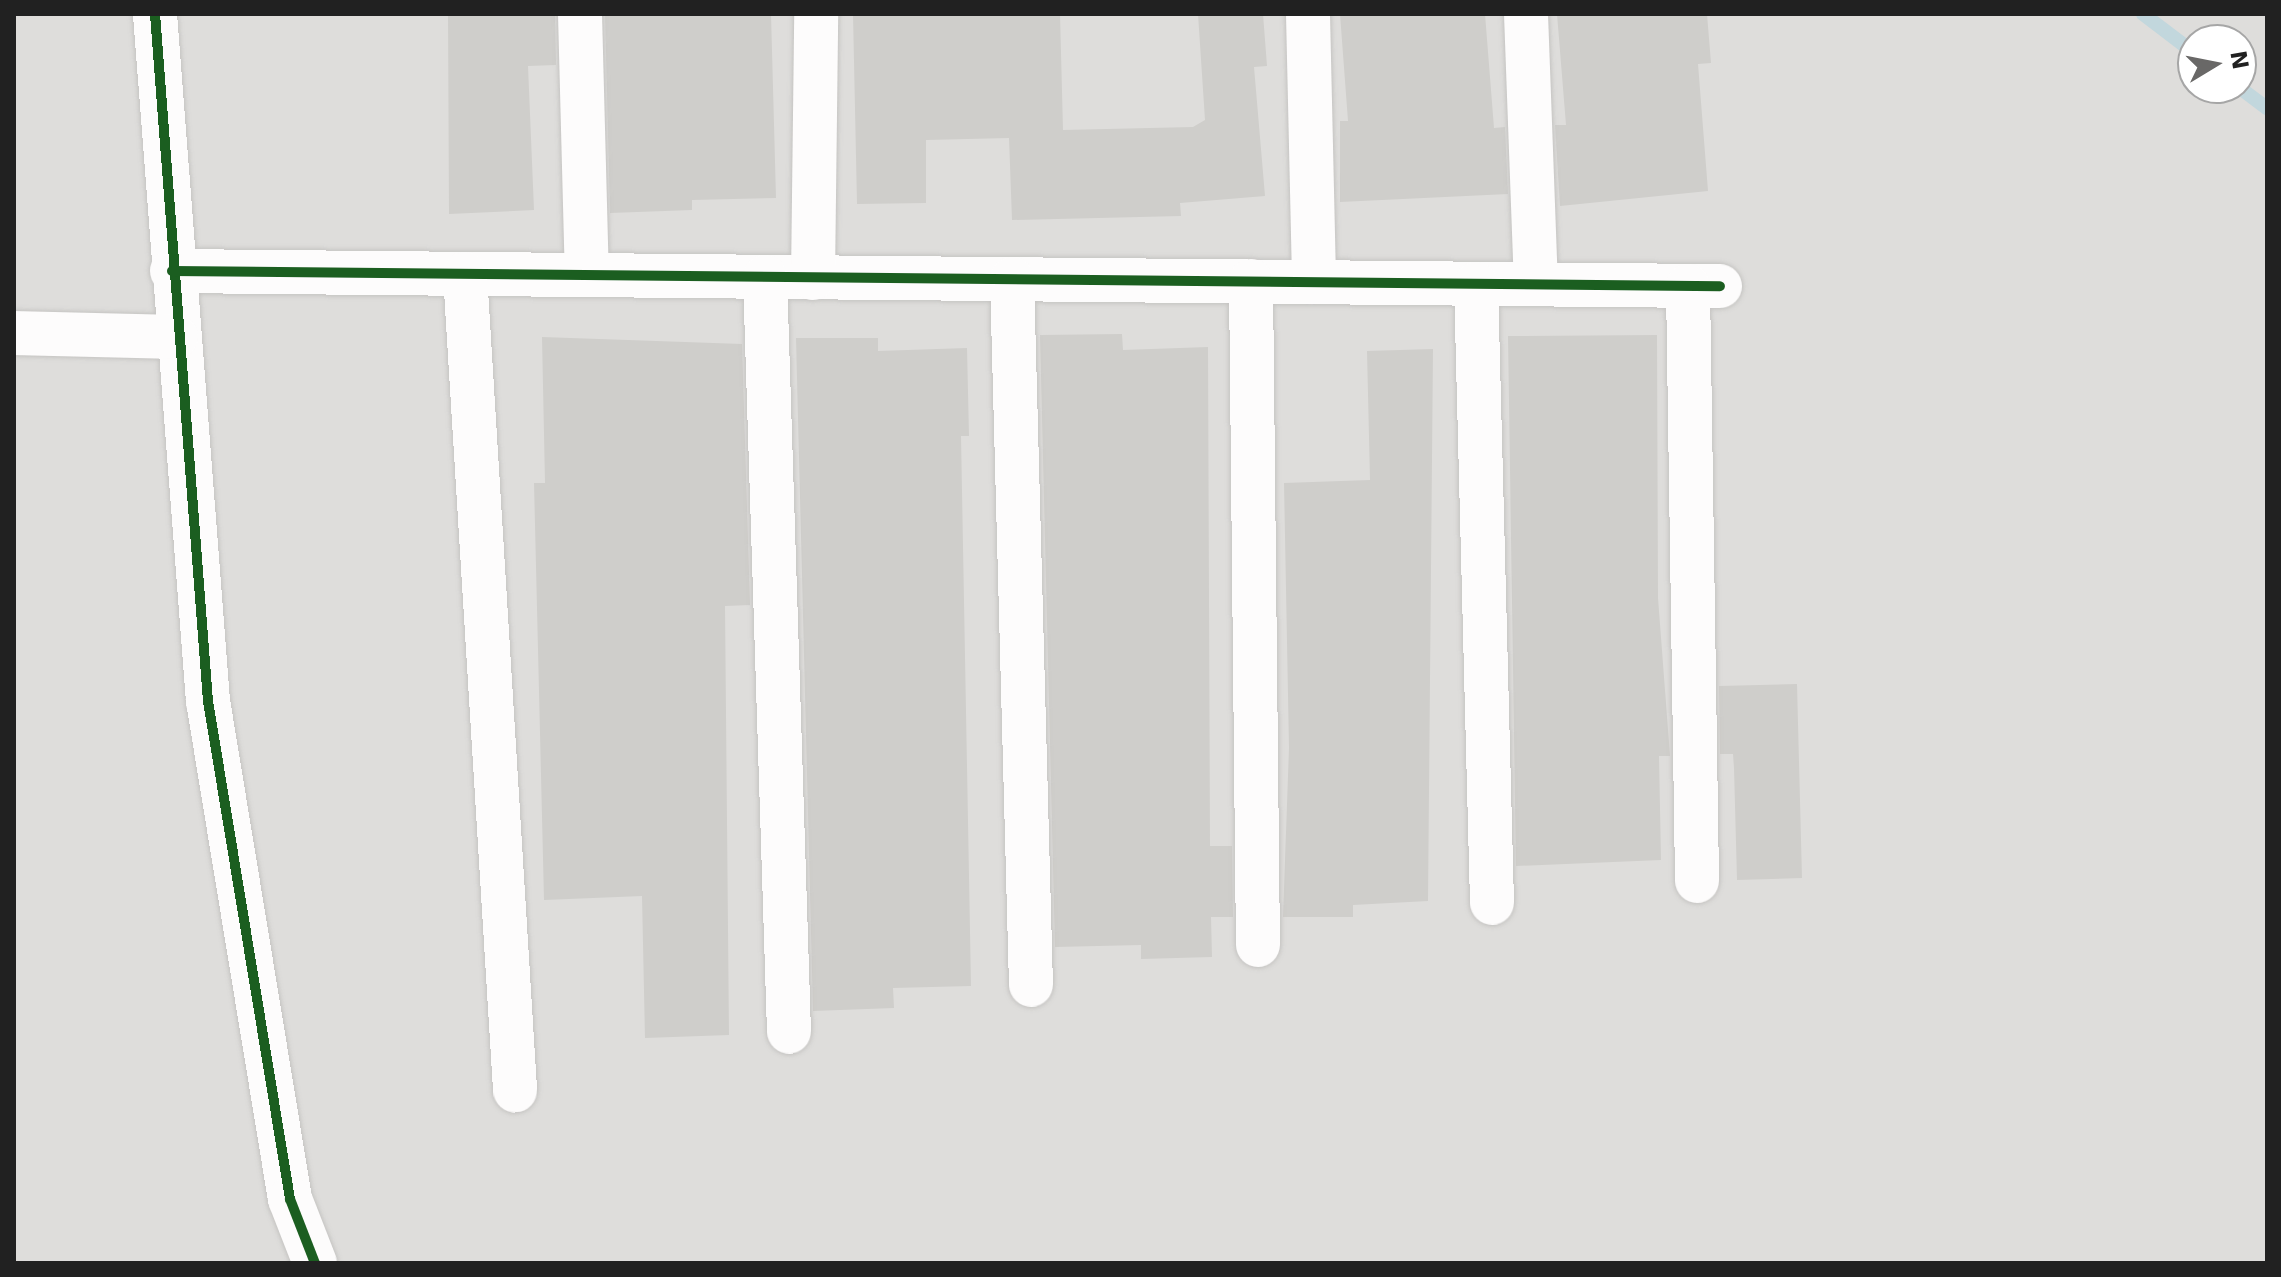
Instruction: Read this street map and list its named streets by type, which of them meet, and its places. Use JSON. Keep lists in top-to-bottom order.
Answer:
{
  "north": "right"
}
